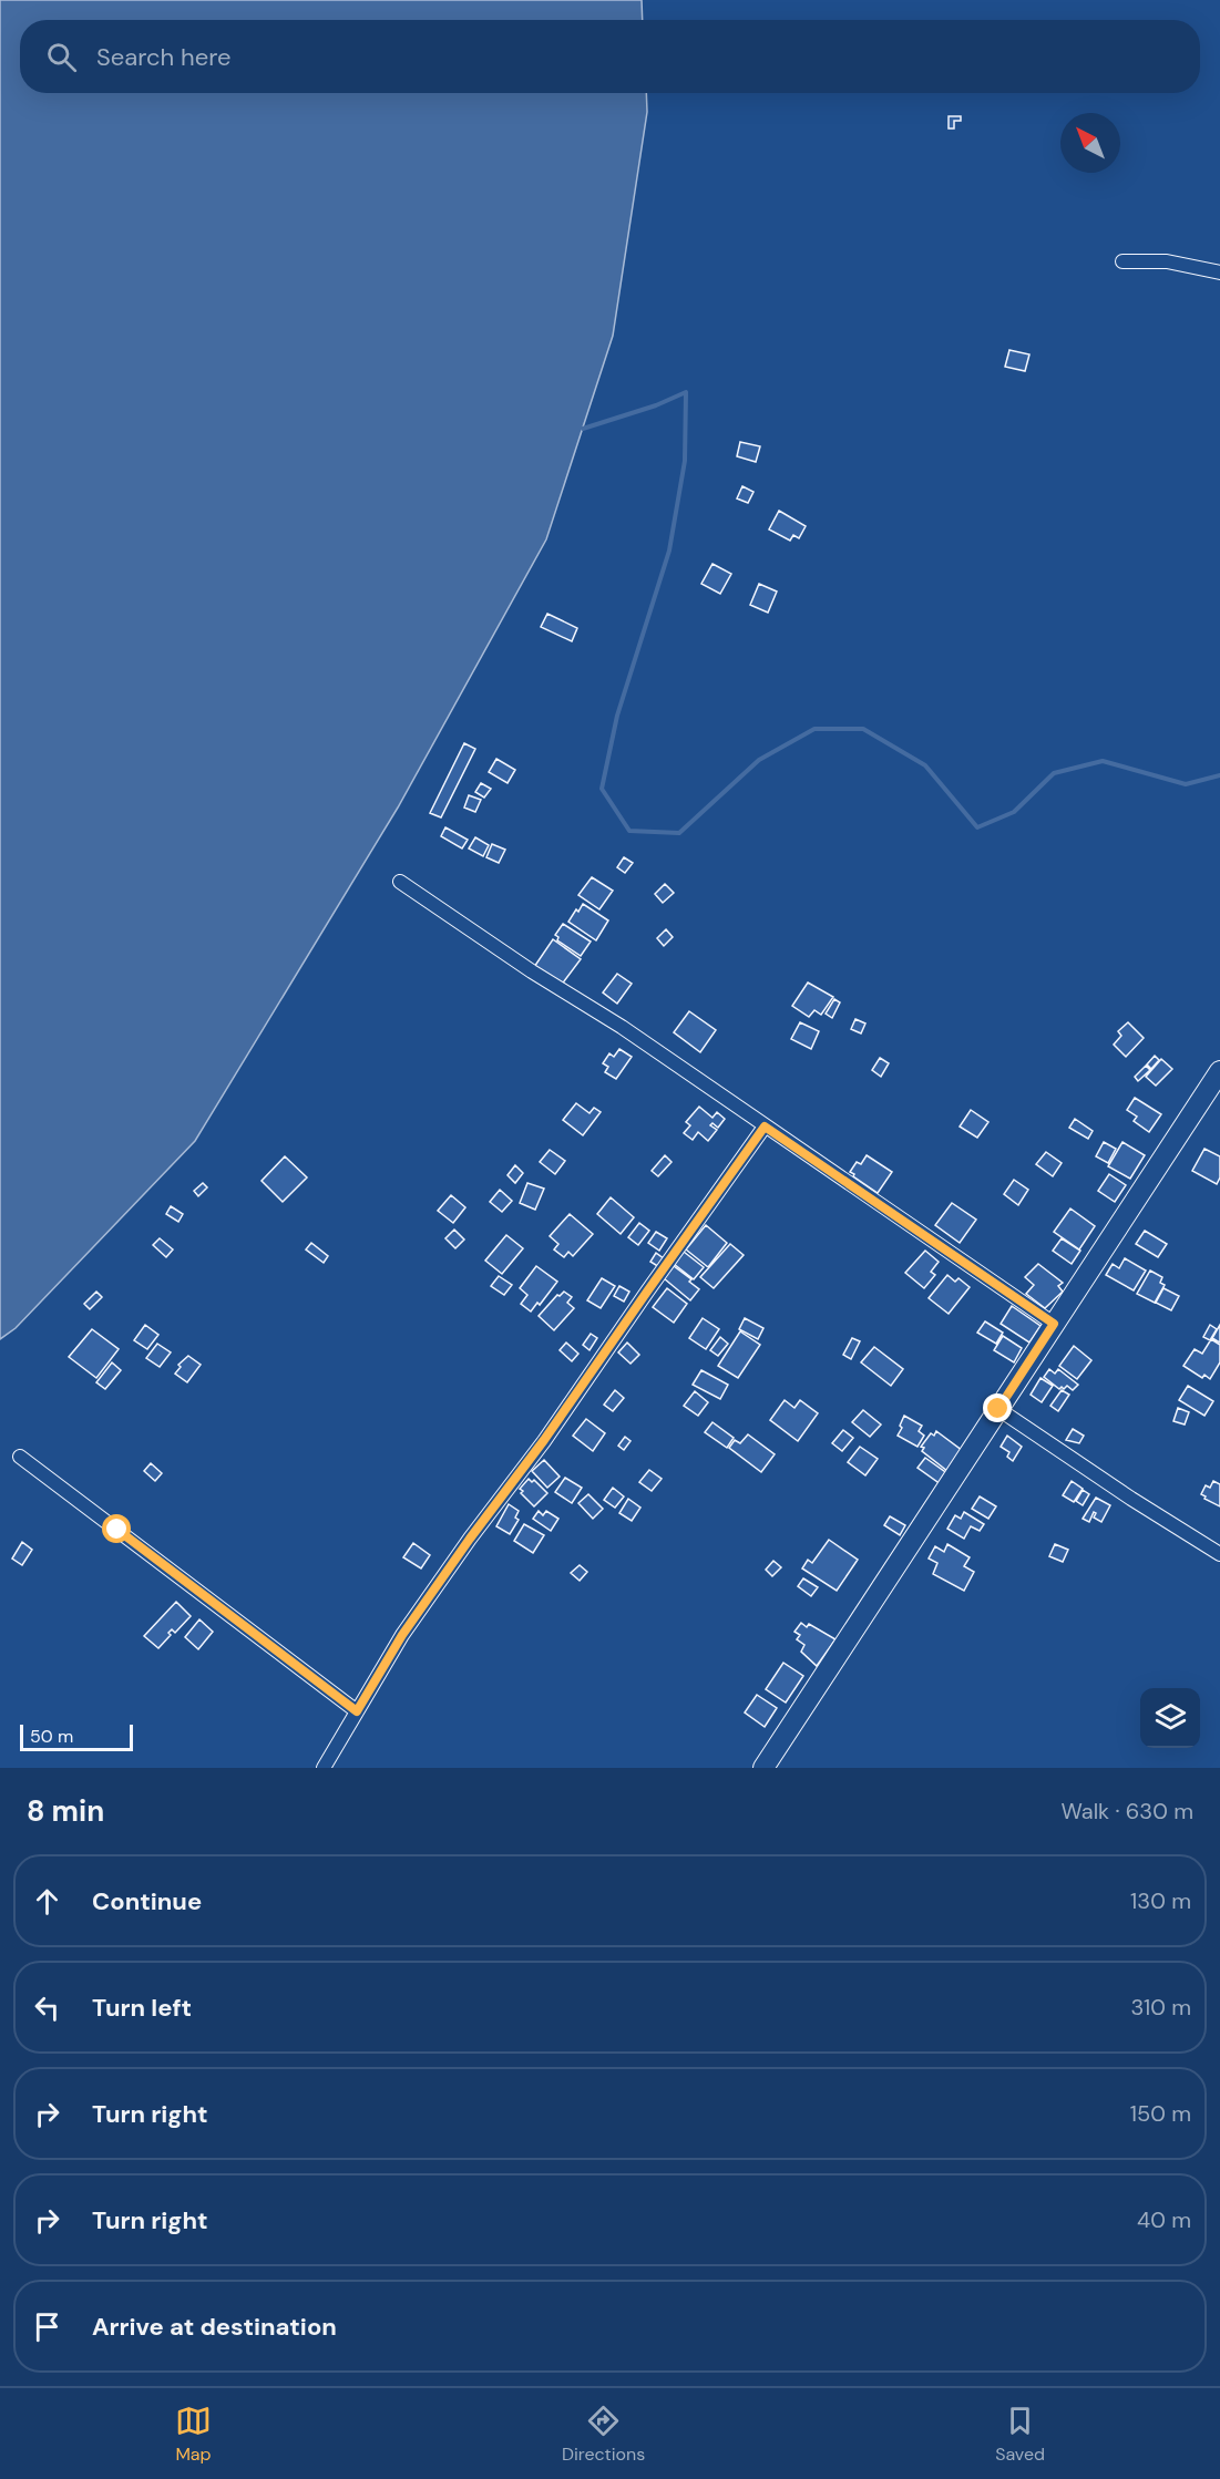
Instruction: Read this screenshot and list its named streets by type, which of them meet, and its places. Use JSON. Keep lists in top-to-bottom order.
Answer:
{
  "scale_bar": "50 m",
  "north": "top left",
  "page": {
    "search": "Search here",
    "scale": "50 m",
    "heading": ["8 min", "Walk · 630 m"],
    "list": [
      ["Continue", "130 m"],
      ["Turn left", "310 m"],
      ["Turn right", "150 m"],
      ["Turn right", "40 m"],
      "Arrive at destination"
    ],
    "nav": ["Map", "Directions", "Saved"]
  }
}
